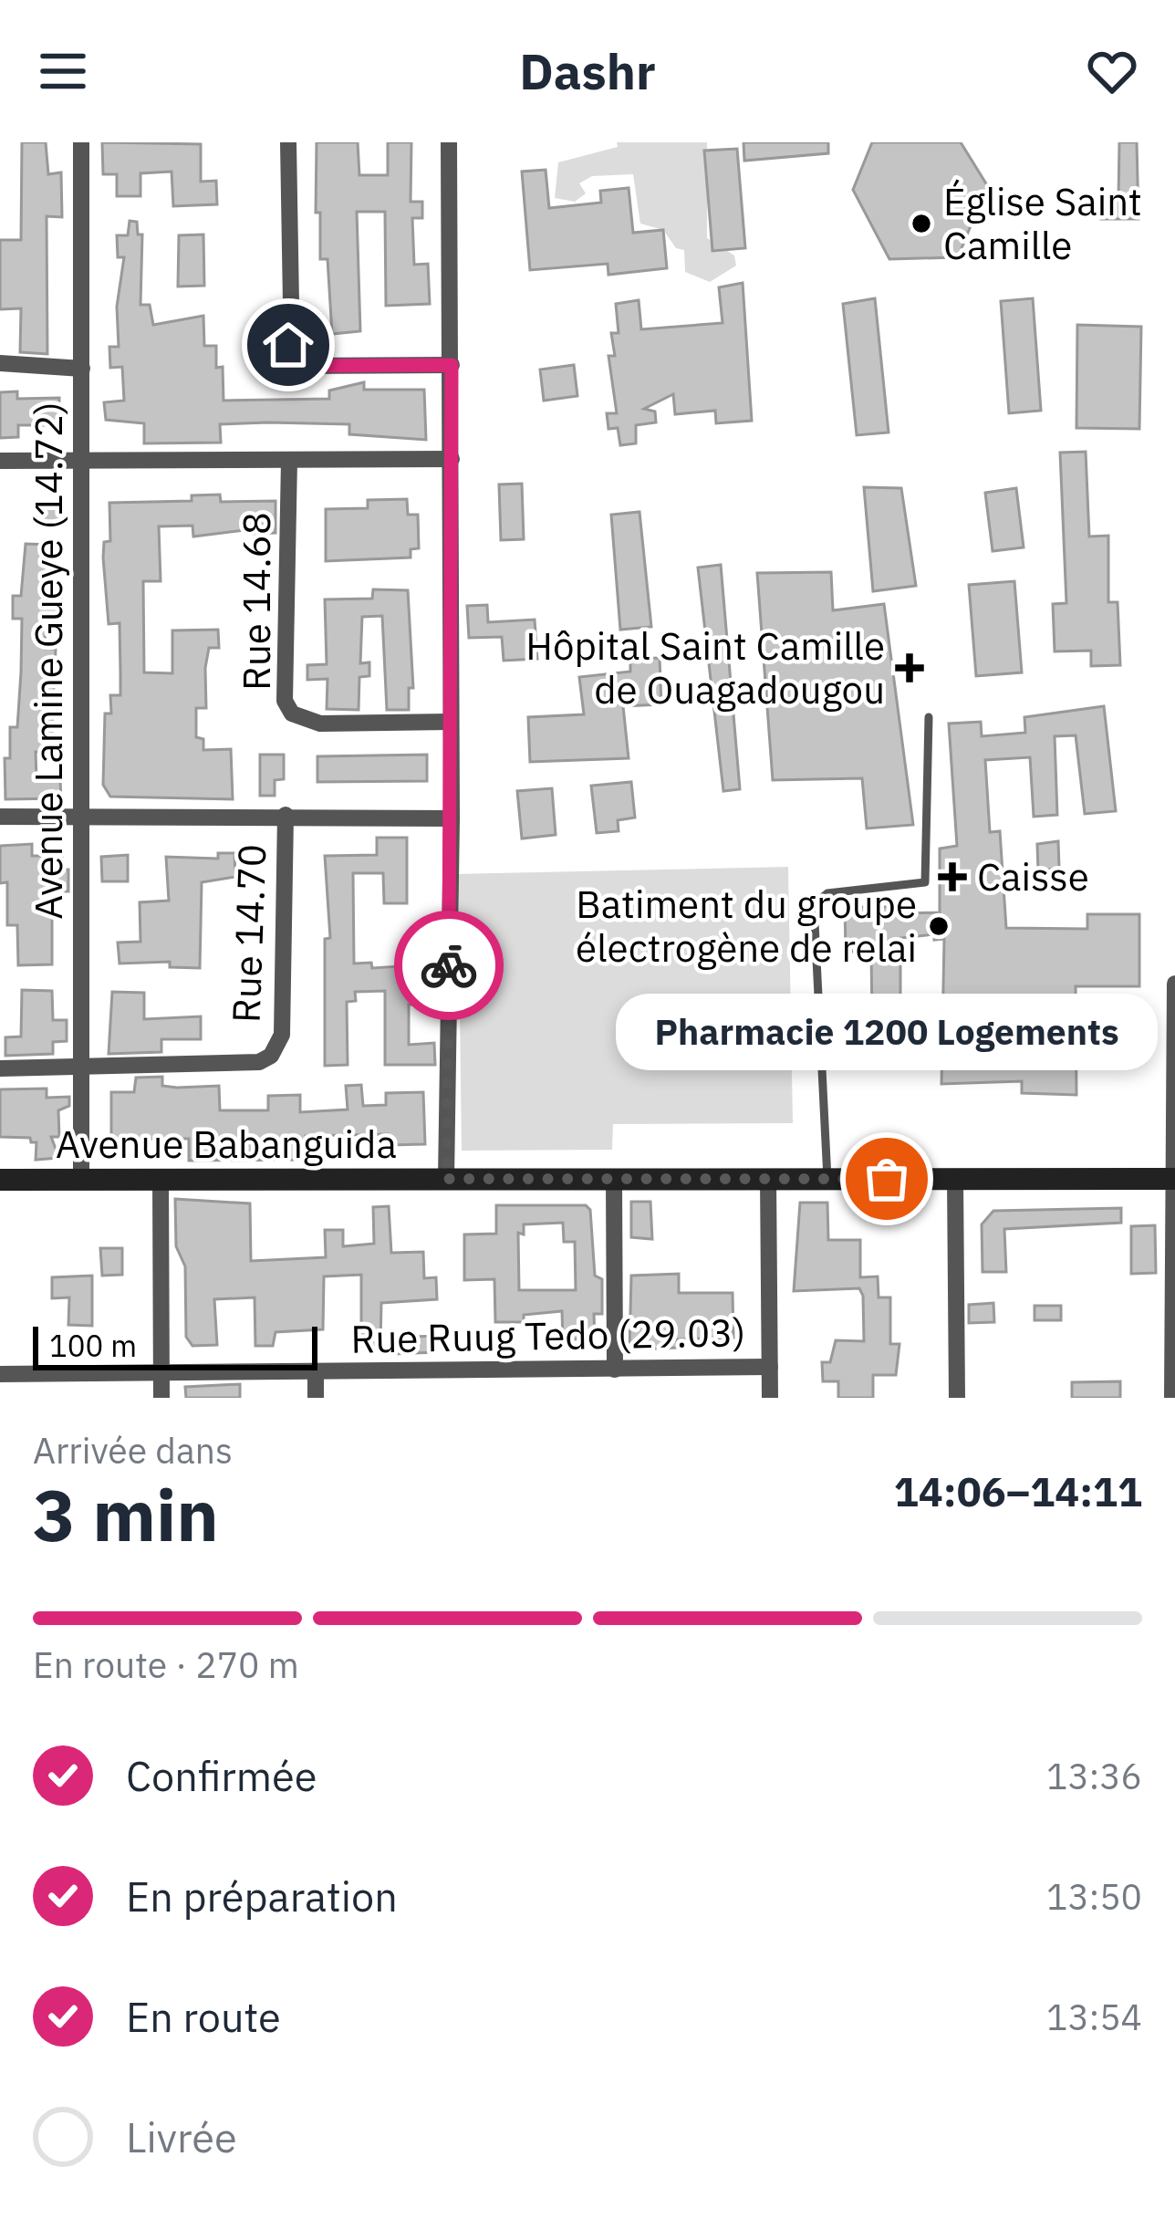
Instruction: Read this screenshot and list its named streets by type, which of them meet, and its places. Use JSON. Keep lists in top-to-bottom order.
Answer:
{
  "streets": {
    "street": [
      "Rue 14.68",
      "Avenue Lamine Gueye (14.72)",
      "Rue 14.70",
      "Avenue Babanguida",
      "Rue Ruug Tedo (29.03)"
    ]
  },
  "crossings": [
    ["Avenue Lamine Gueye (14.72)", "Rue 14.70"],
    ["Avenue Lamine Gueye (14.72)", "Avenue Babanguida"]
  ],
  "places": {
    "other": ["Église Saint Camille", "Batiment du groupe électrogène de relai", "Pharmacie 1200 Logements"],
    "health": ["Hôpital Saint Camille de Ouagadougou", "Caisse"]
  },
  "scale_bar": "100 m",
  "page": {
    "header": "Dashr",
    "bubble": "Pharmacie 1200 Logements",
    "scale": "100 m",
    "heading": ["3 min", "Arrivée dans", "14:06–14:11"],
    "bar": "En route · 270 m",
    "list": [
      ["Confirmée", "13:36"],
      ["En préparation", "13:50"],
      ["En route", "13:54"],
      "Livrée"
    ]
  }
}
